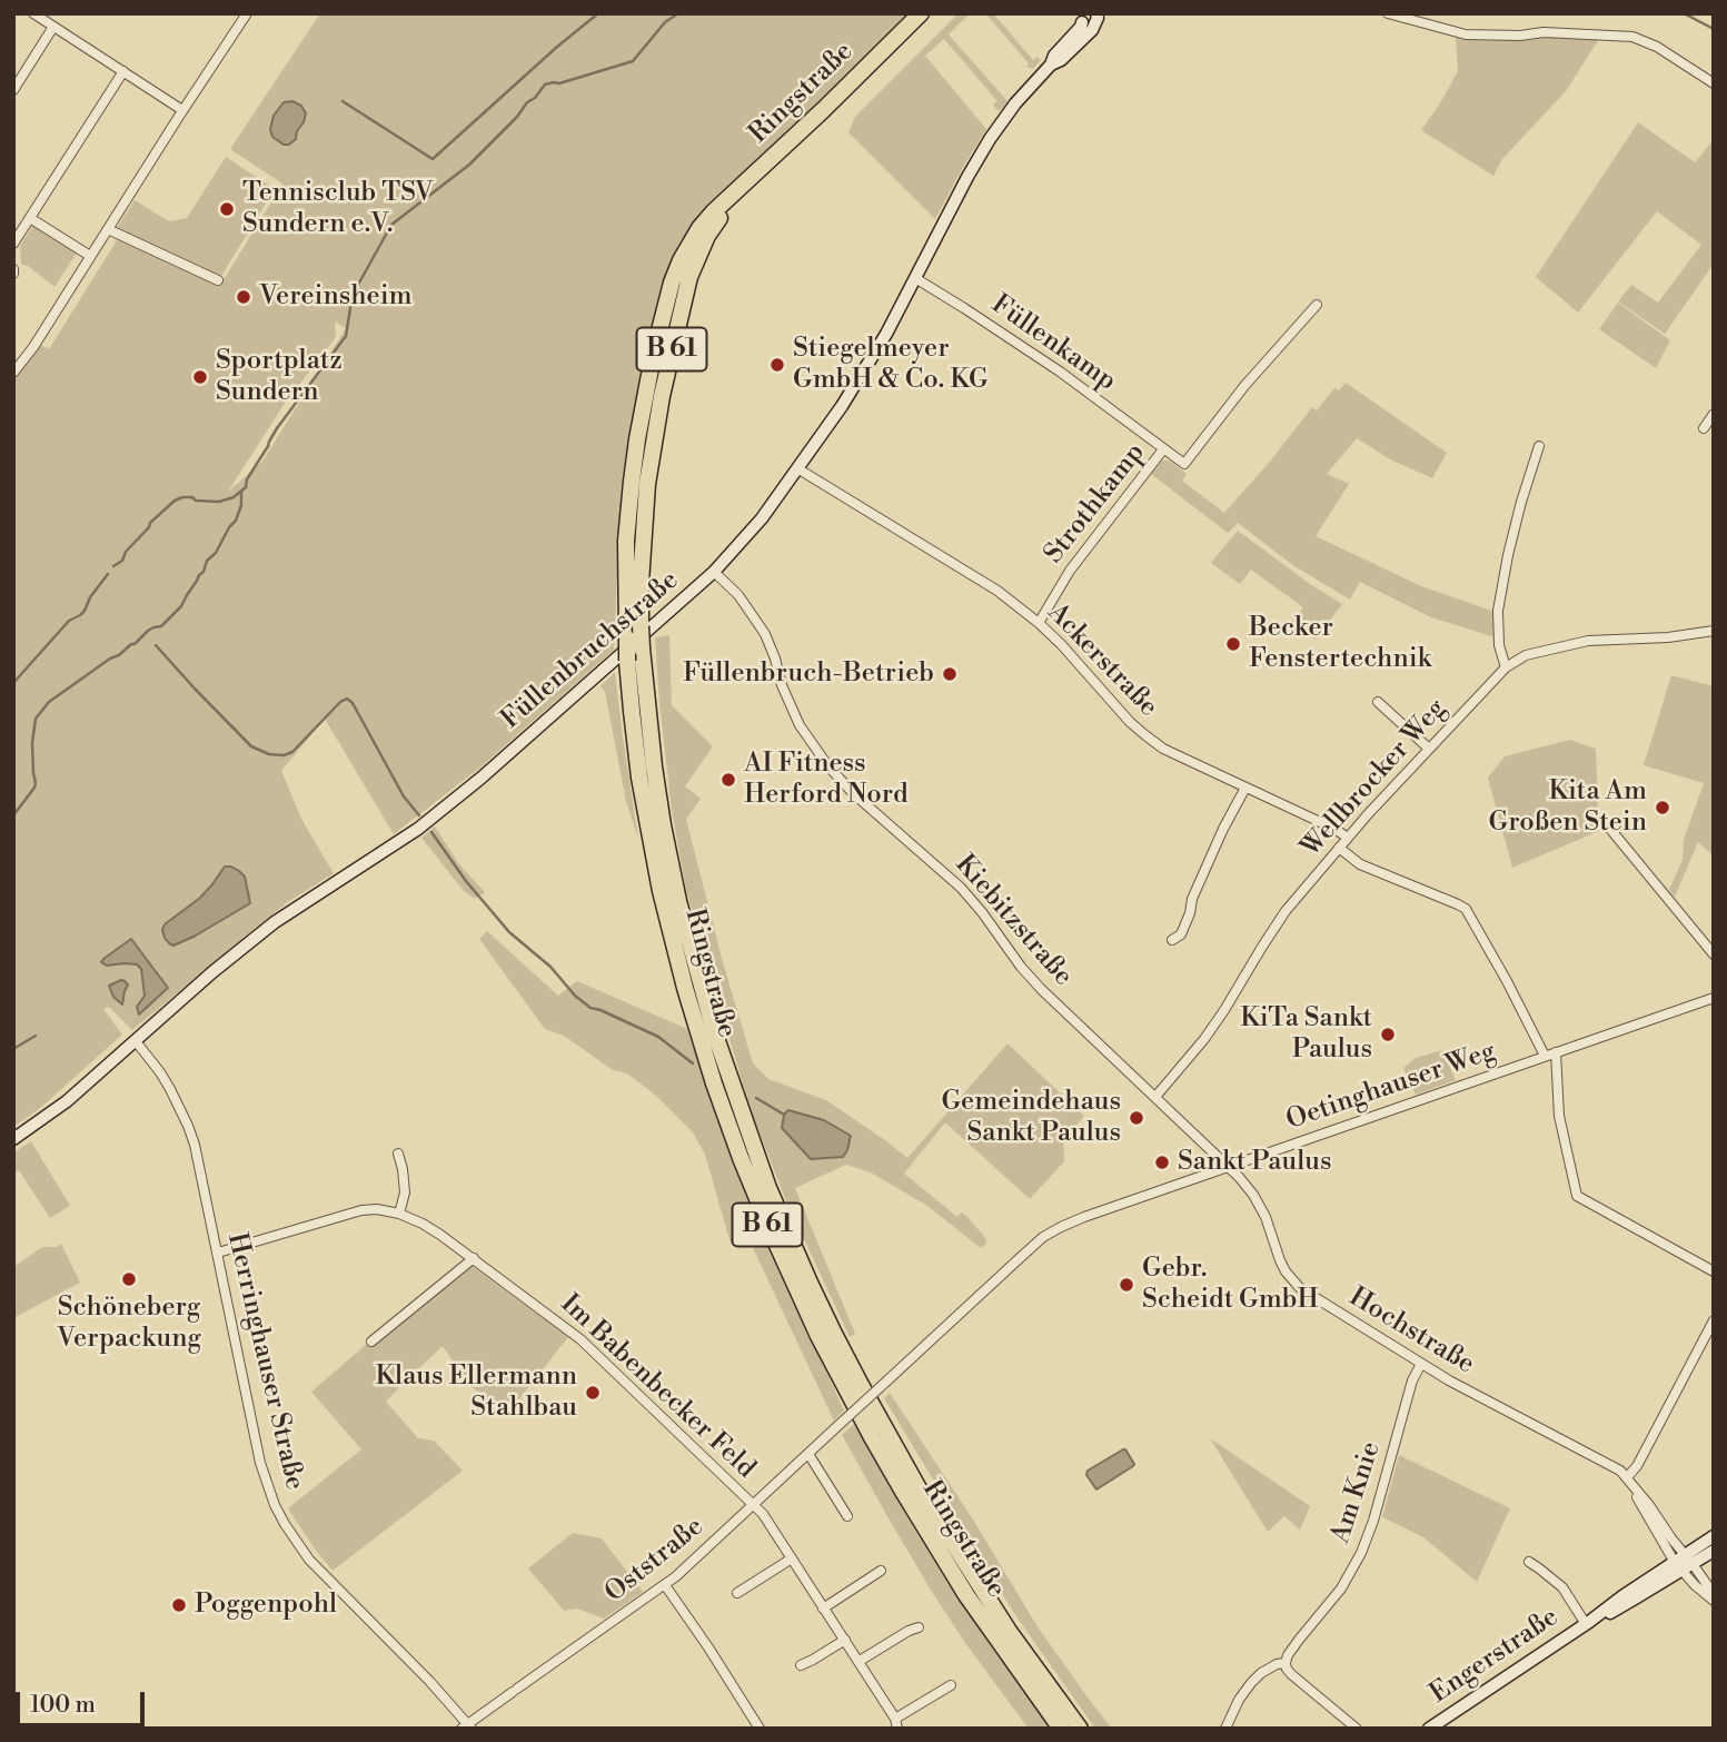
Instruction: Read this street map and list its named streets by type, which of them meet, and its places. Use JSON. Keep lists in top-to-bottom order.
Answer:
{
  "streets": {
    "highway": ["Ringstraße", "B 61"],
    "street": [
      "Füllenkamp",
      "Strothkamp",
      "Füllenbruchstraße",
      "Ackerstraße",
      "Wellbrocker Weg",
      "Kiebitzstraße",
      "Oetinghauser Weg",
      "Hochstraße",
      "Herringhauser Straße",
      "Im Babenbecker Feld",
      "Am Knie",
      "Oststraße",
      "Engerstraße"
    ]
  },
  "crossings": [
    ["Füllenkamp", "Strothkamp"],
    ["Füllenkamp", "Füllenbruchstraße"],
    ["Strothkamp", "Ackerstraße"],
    ["Füllenbruchstraße", "Ackerstraße"],
    ["Füllenbruchstraße", "Kiebitzstraße"],
    ["Füllenbruchstraße", "Herringhauser Straße"],
    ["Ackerstraße", "Wellbrocker Weg"],
    ["Wellbrocker Weg", "Kiebitzstraße"],
    ["Kiebitzstraße", "Oetinghauser Weg"],
    ["Kiebitzstraße", "Hochstraße"],
    ["Oetinghauser Weg", "Hochstraße"],
    ["Oetinghauser Weg", "Oststraße"],
    ["Hochstraße", "Am Knie"],
    ["Hochstraße", "Engerstraße"],
    ["Herringhauser Straße", "Im Babenbecker Feld"],
    ["Herringhauser Straße", "Oststraße"],
    ["Im Babenbecker Feld", "Oststraße"]
  ],
  "places": [
    "Tennisclub TSV Sundern e.V.",
    "Vereinsheim",
    "Stiegelmeyer GmbH & Co. KG",
    "Sportplatz Sundern",
    "Becker Fenstertechnik",
    "Füllenbruch-Betrieb",
    "AI Fitness Herford Nord",
    "Kita Am Großen Stein",
    "KiTa Sankt Paulus",
    "Gemeindehaus Sankt Paulus",
    "Sankt Paulus",
    "Schöneberg Verpackung",
    "Gebr. Scheidt GmbH",
    "Klaus Ellermann Stahlbau",
    "Poggenpohl"
  ],
  "scale_bar": "100 m"
}
